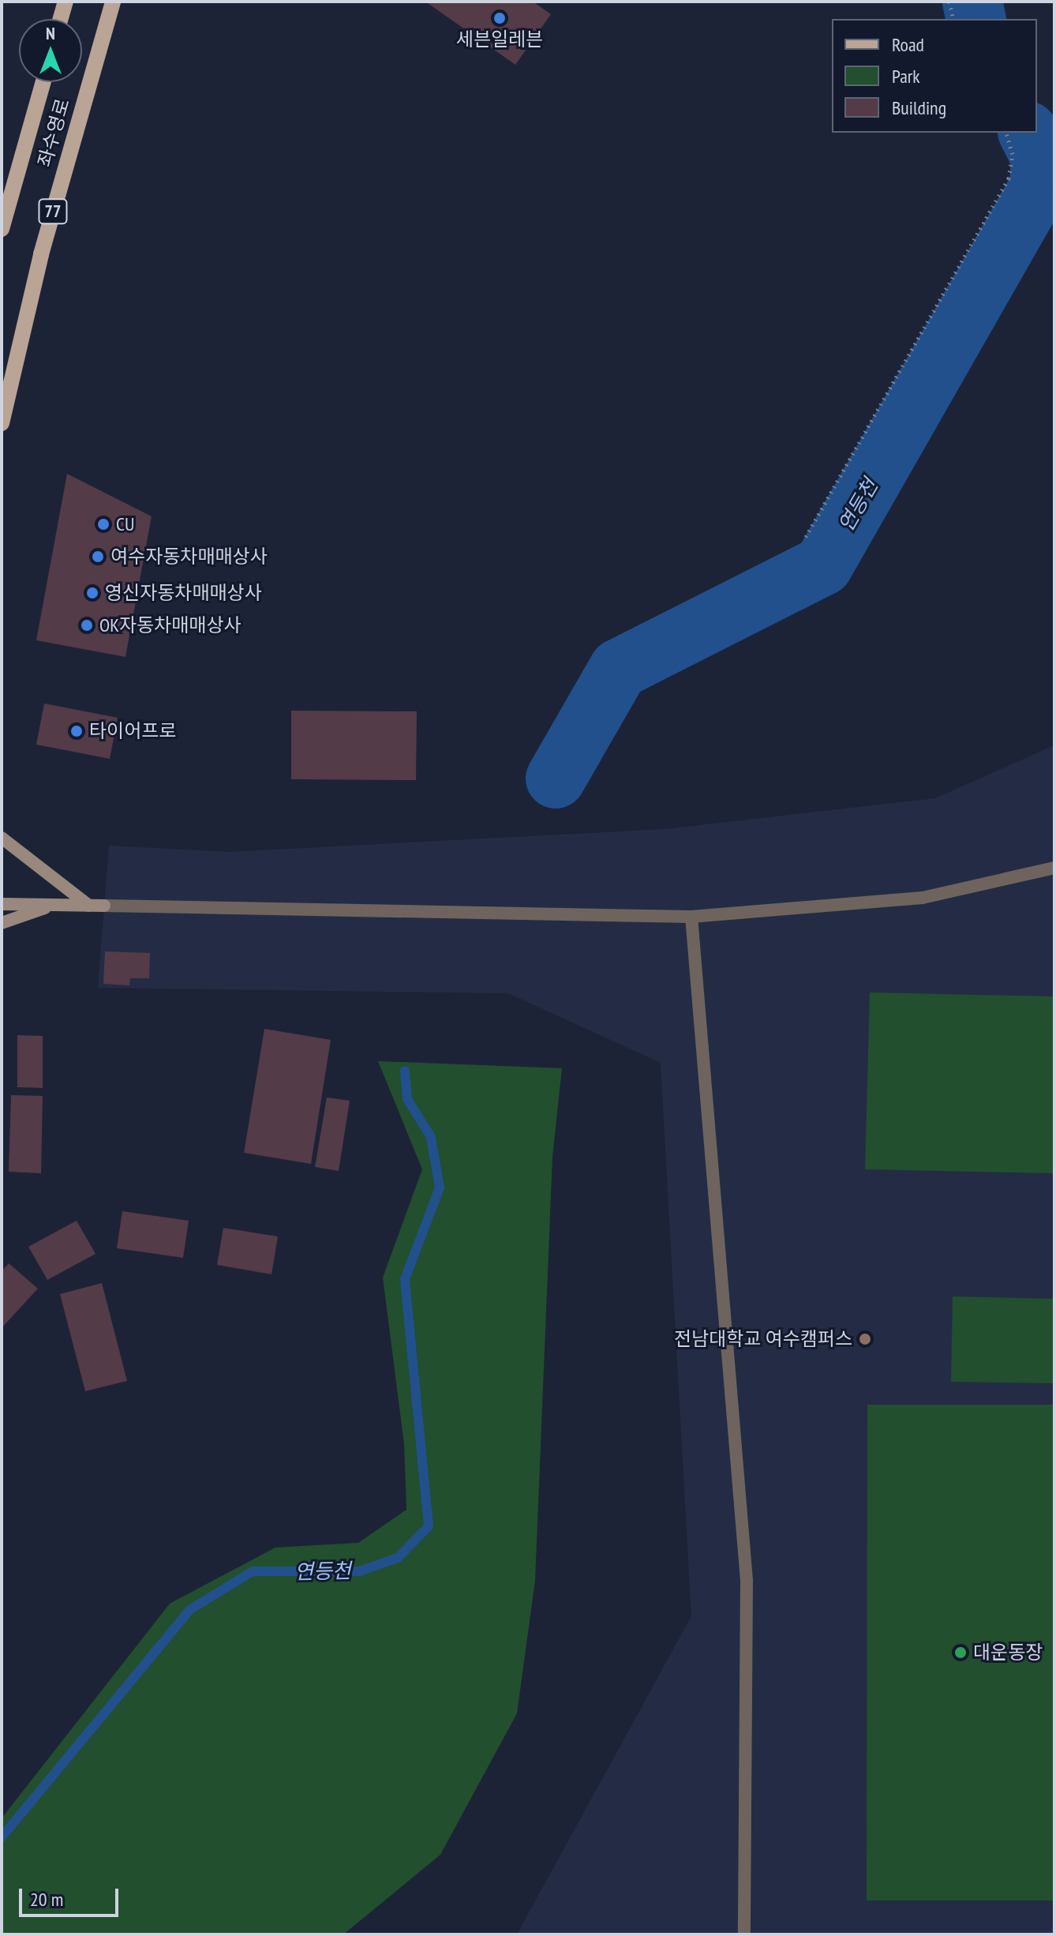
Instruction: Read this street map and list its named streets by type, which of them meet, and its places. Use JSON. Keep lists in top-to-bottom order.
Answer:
{
  "streets": {
    "main road": ["좌수영로", "77"]
  },
  "water": ["연등천"],
  "places": [
    "세븐일레븐",
    "CU",
    "여수자동차매매상사",
    "영신자동차매매상사",
    "OK자동차매매상사",
    "타이어프로",
    "전남대학교 여수캠퍼스",
    "대운동장"
  ],
  "legend": ["Road", "Park", "Building"],
  "scale_bar": "20 m",
  "north": "top"
}
